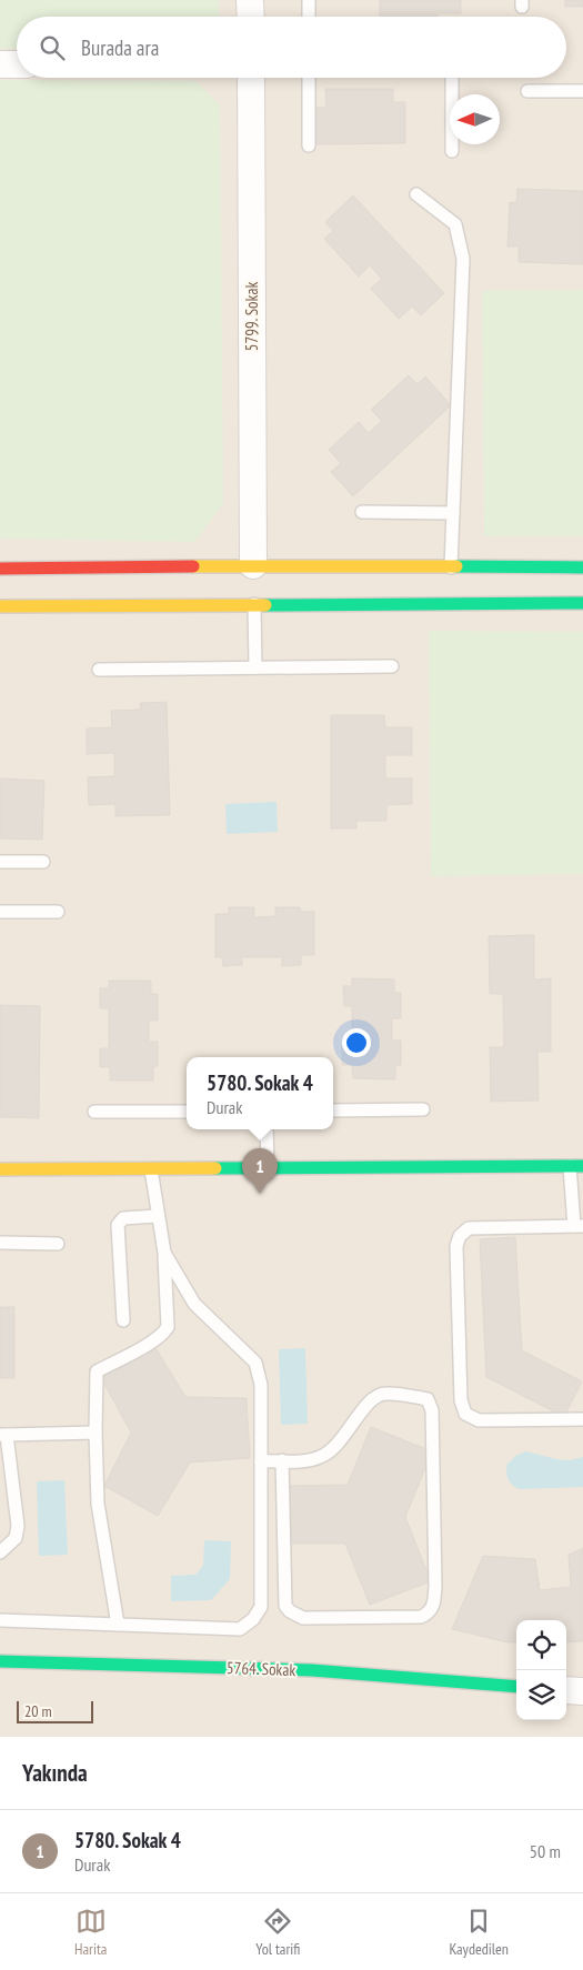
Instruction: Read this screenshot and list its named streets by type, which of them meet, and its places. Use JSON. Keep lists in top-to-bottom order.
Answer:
{
  "streets": {
    "street": ["5799. Sokak", "5764. Sokak"]
  },
  "scale_bar": "20 m",
  "north": "left",
  "page": {
    "search": "Burada ara",
    "popup": ["5780. Sokak 4", "Durak"],
    "pins": "1",
    "scale": "20 m",
    "heading": "Yakında",
    "list": [
      {
        "mark": "1",
        "name": "5780. Sokak 4",
        "note": "Durak",
        "value": "50 m"
      }
    ],
    "nav": ["Harita", "Yol tarifi", "Kaydedilen"]
  }
}
